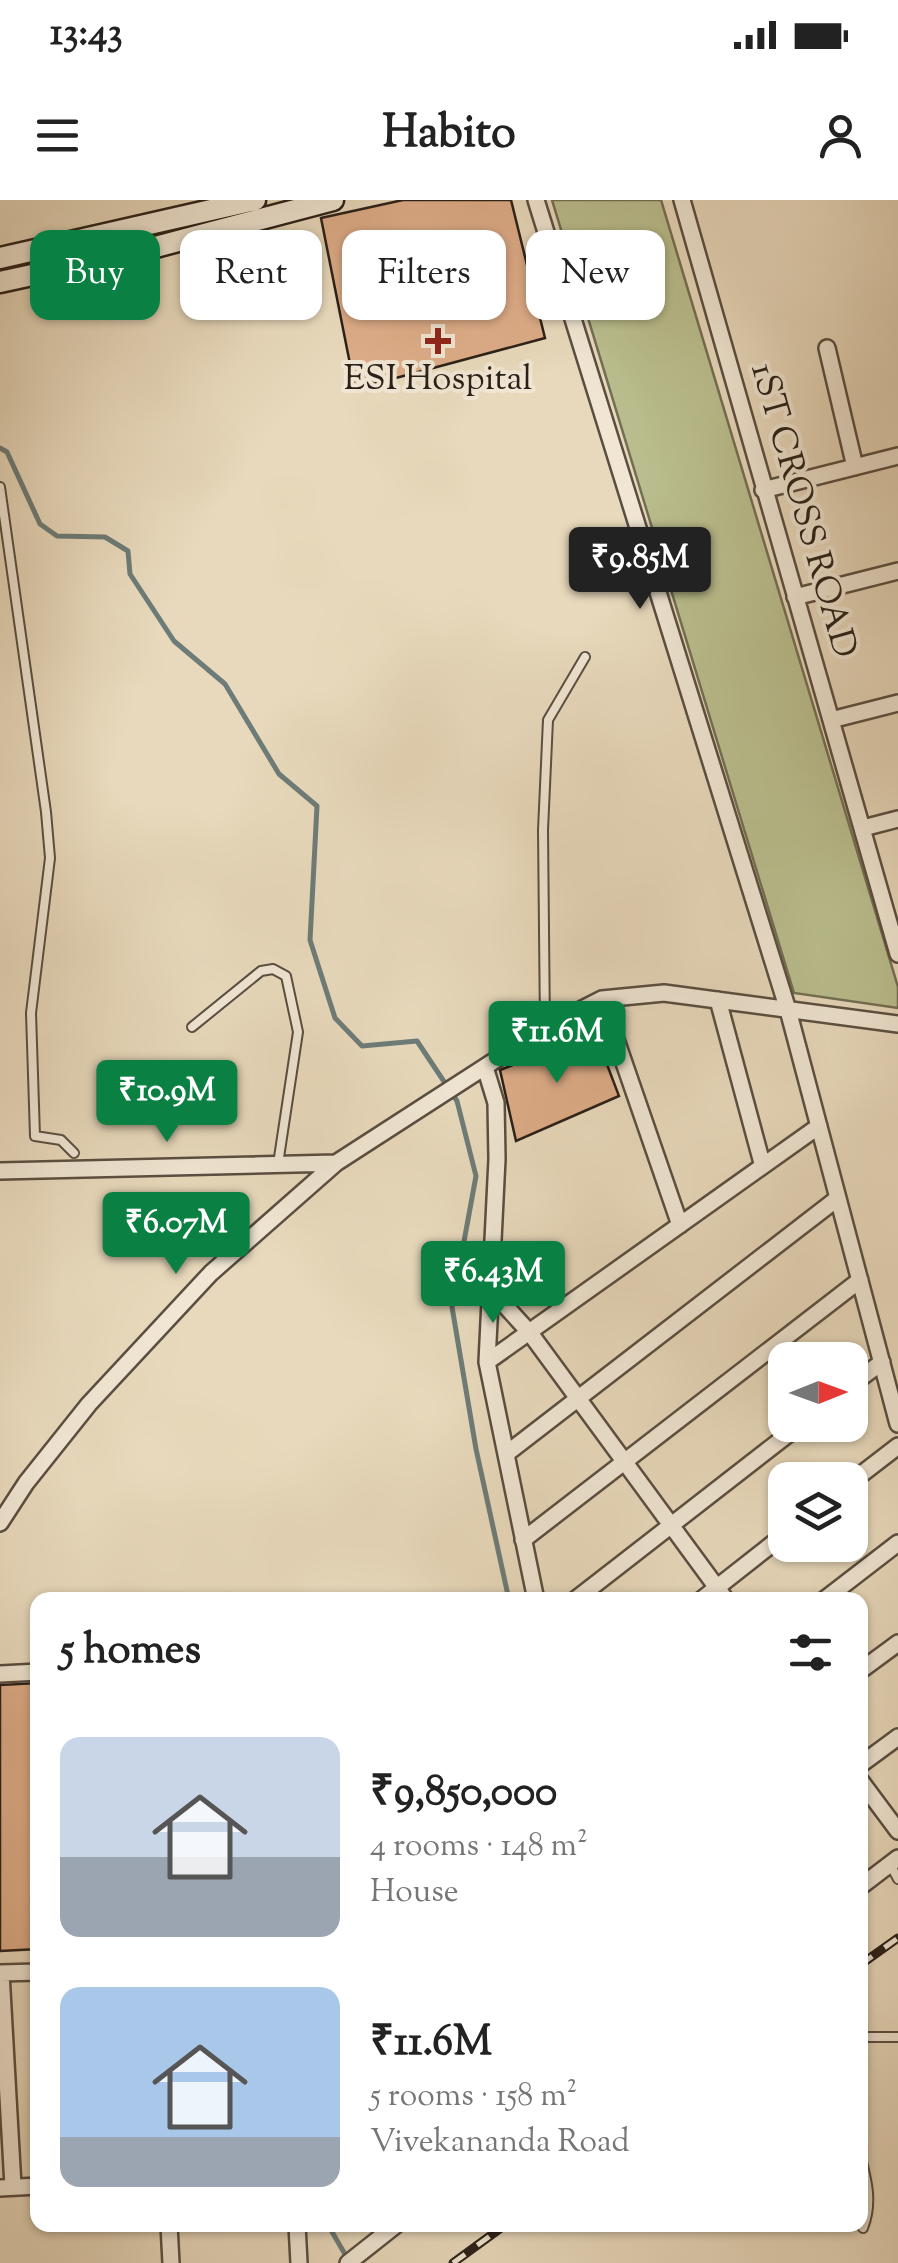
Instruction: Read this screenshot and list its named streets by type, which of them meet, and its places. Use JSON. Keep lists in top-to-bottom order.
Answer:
{
  "streets": {
    "street": ["1ST CROSS ROAD"]
  },
  "places": {
    "health": ["ESI Hospital"]
  },
  "north": "right",
  "page": {
    "status": "13:43",
    "header": "Habito",
    "chip": [
      "Buy",
      "Rent",
      "Filters",
      "New"
    ],
    "price": [
      "₹9.85M",
      "₹11.6M",
      "₹10.9M",
      "₹6.07M",
      "₹6.43M"
    ],
    "heading": "5 homes",
    "list": [
      {
        "name": "₹9,850,000",
        "note": "4 rooms · 148 m² · House"
      },
      {
        "name": "₹11.6M",
        "note": "5 rooms · 158 m² · Vivekananda Road"
      }
    ]
  }
}
